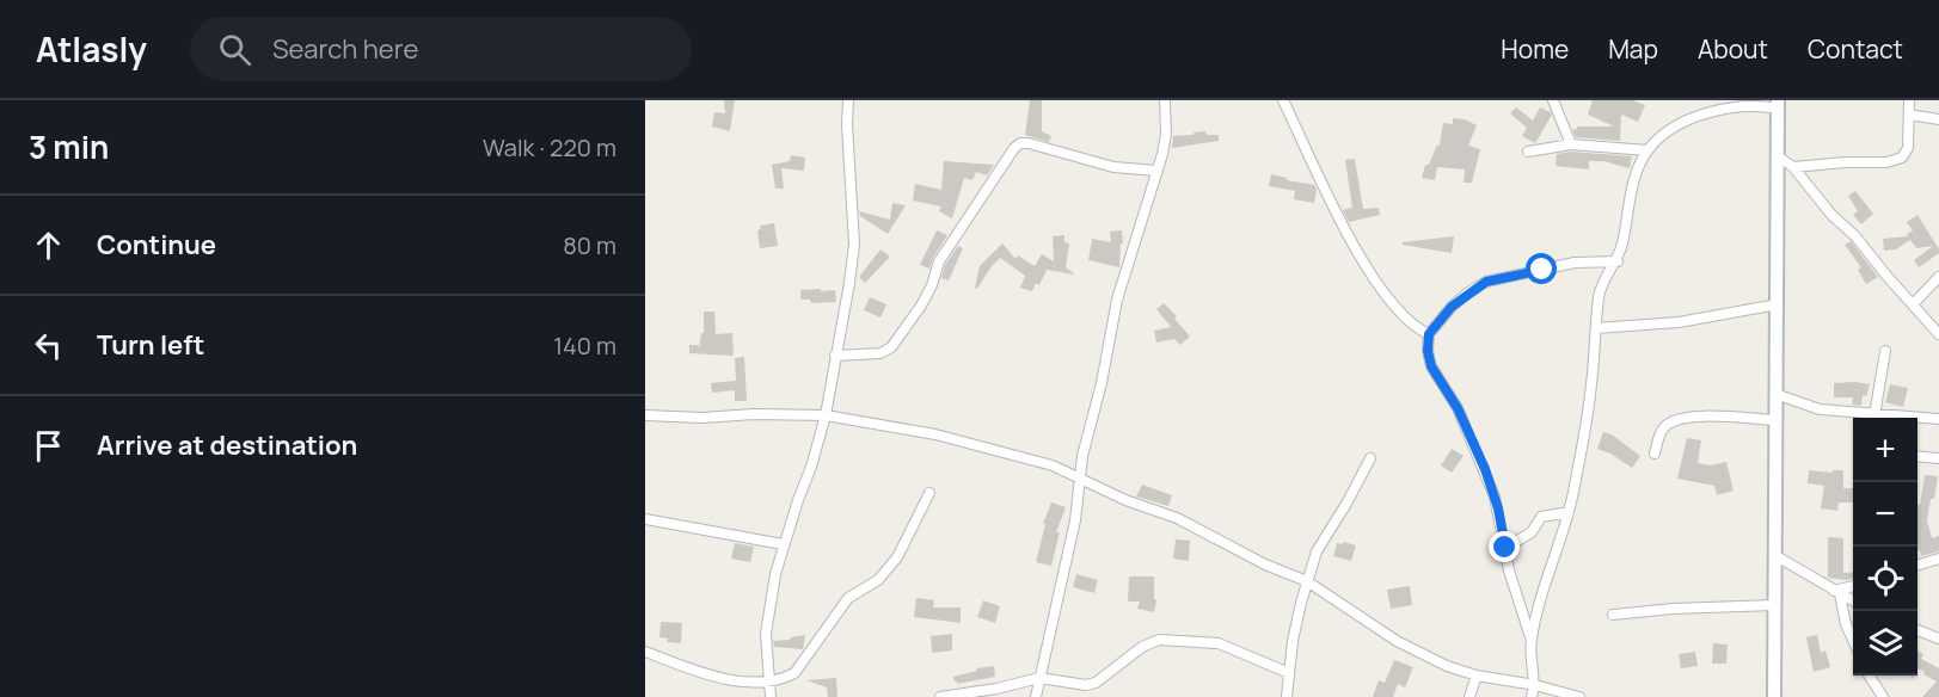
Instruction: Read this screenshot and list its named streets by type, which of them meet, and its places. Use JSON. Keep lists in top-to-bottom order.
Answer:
{
  "page": {
    "header": "Atlasly",
    "search": "Search here",
    "nav": [
      "Home",
      "Map",
      "About",
      "Contact"
    ],
    "heading": ["3 min", "Walk · 220 m"],
    "list": [
      ["Continue", "80 m"],
      ["Turn left", "140 m"],
      "Arrive at destination"
    ],
    "map_buttons": ["+", "−"]
  }
}
